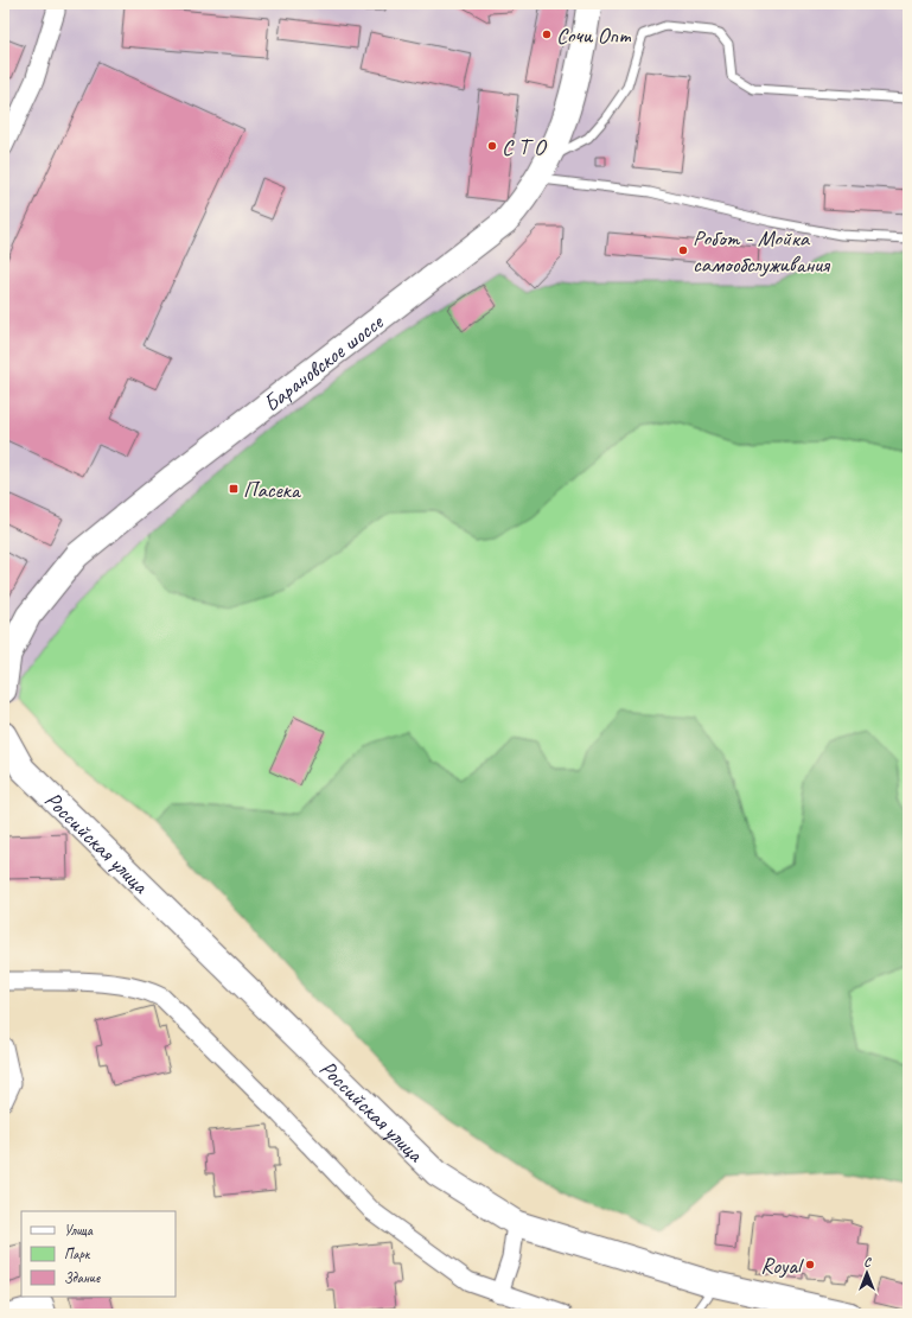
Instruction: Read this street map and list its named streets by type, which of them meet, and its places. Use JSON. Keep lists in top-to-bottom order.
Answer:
{
  "streets": {
    "main road": ["Барановское шоссе", "Российская улица"]
  },
  "places": {
    "other": [
      "Сочи Опт",
      "С Т О",
      "Робот - Мойка самообслуживания",
      "Royal"
    ],
    "transit": ["Пасека"]
  },
  "legend": ["Улица", "Парк", "Здание"],
  "north": "top"
}
